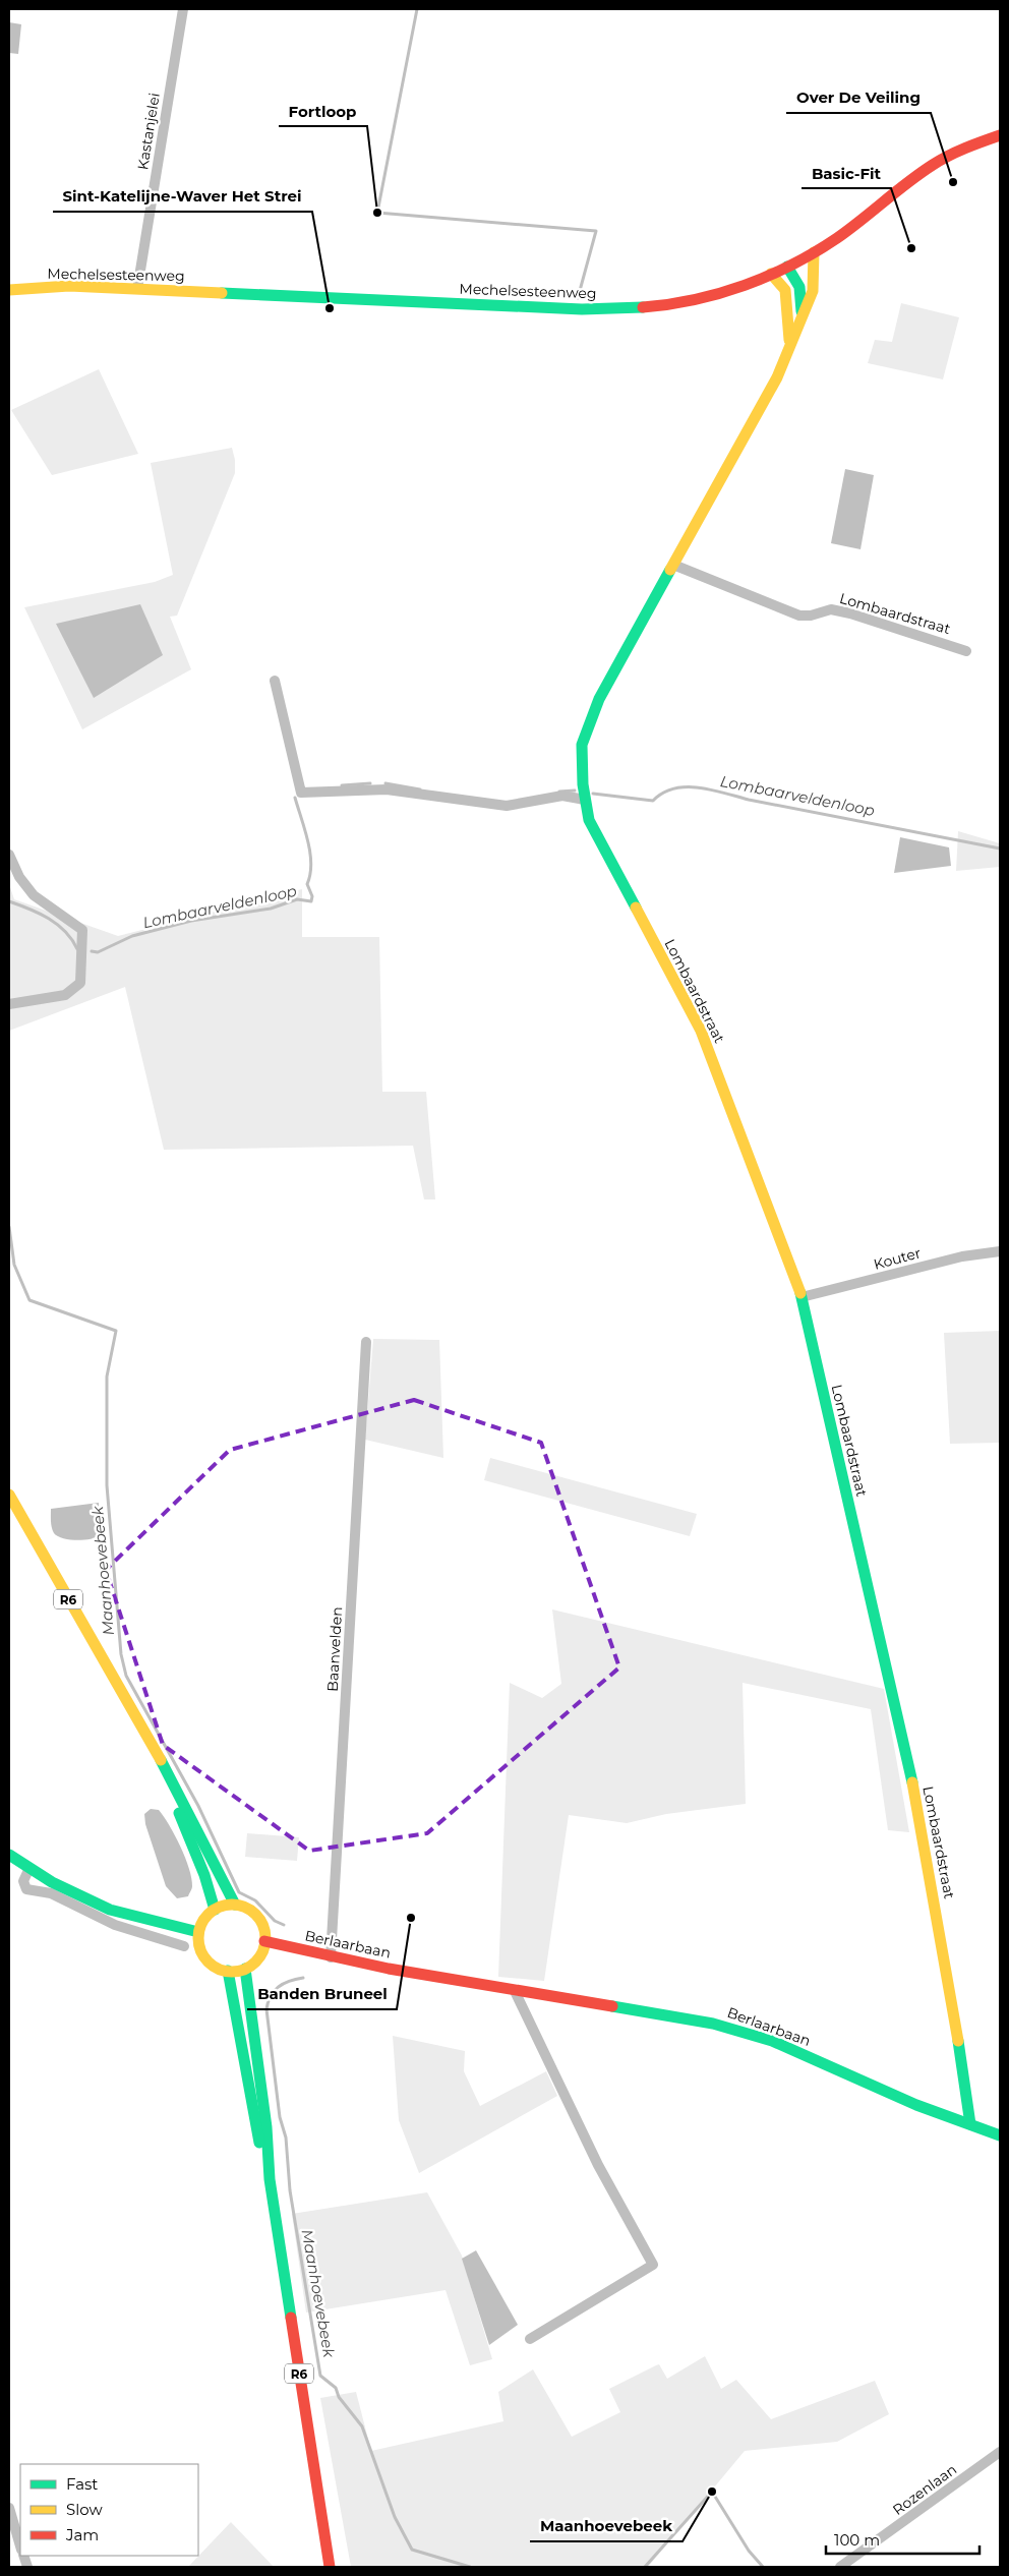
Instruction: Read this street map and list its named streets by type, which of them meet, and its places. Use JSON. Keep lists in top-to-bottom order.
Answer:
{
  "streets": {
    "street": [
      "Kastanjelei",
      "Mechelsesteenweg",
      "Lombaardstraat",
      "Kouter",
      "R6",
      "Baanvelden",
      "Berlaarbaan",
      "Rozenlaan"
    ]
  },
  "crossings": [
    ["Kastanjelei", "Mechelsesteenweg"],
    ["Mechelsesteenweg", "Lombaardstraat"],
    ["Lombaardstraat", "Kouter"],
    ["Lombaardstraat", "Berlaarbaan"],
    ["R6", "Berlaarbaan"],
    ["Baanvelden", "Berlaarbaan"]
  ],
  "water": ["Lombaarveldenloop", "Maanhoevebeek"],
  "places": [
    "Over De Veiling",
    "Fortloop",
    "Basic-Fit",
    "Sint-Katelijne-Waver Het Strei",
    "Banden Bruneel",
    "Maanhoevebeek"
  ],
  "legend": ["Fast", "Slow", "Jam"],
  "scale_bar": "100 m"
}
